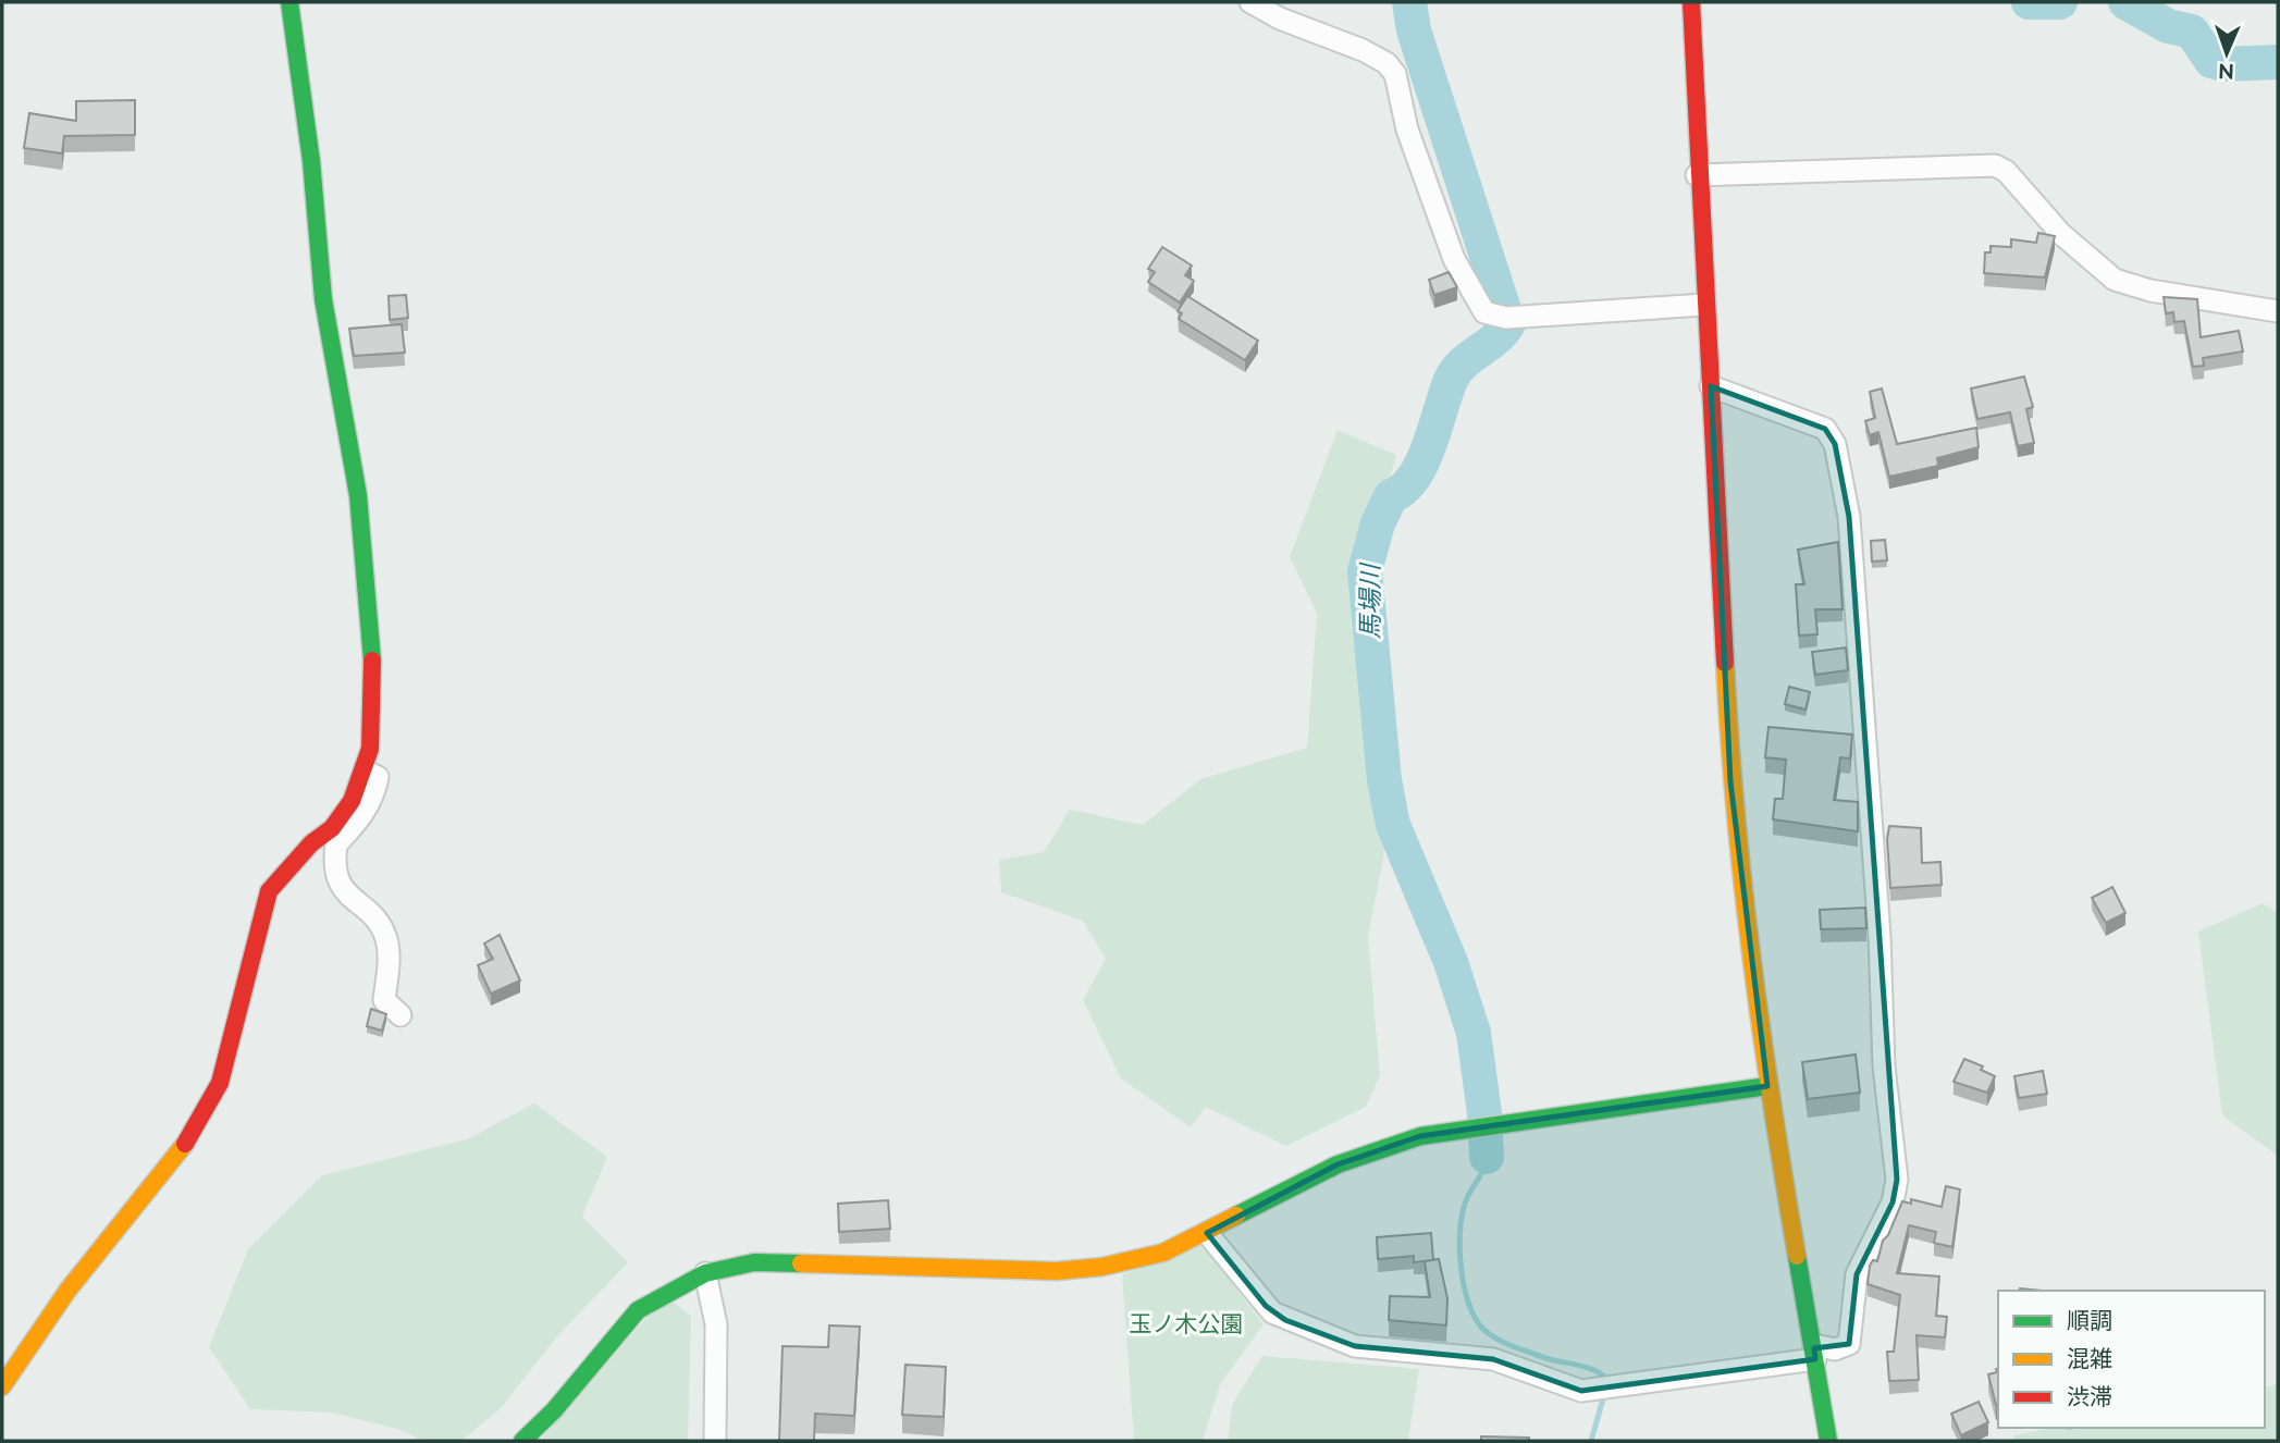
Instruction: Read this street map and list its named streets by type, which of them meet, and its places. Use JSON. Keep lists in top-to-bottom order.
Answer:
{
  "water": ["馬場川"],
  "parks": ["玉ノ木公園"],
  "legend": ["順調", "混雑", "渋滞"],
  "north": "bottom"
}
